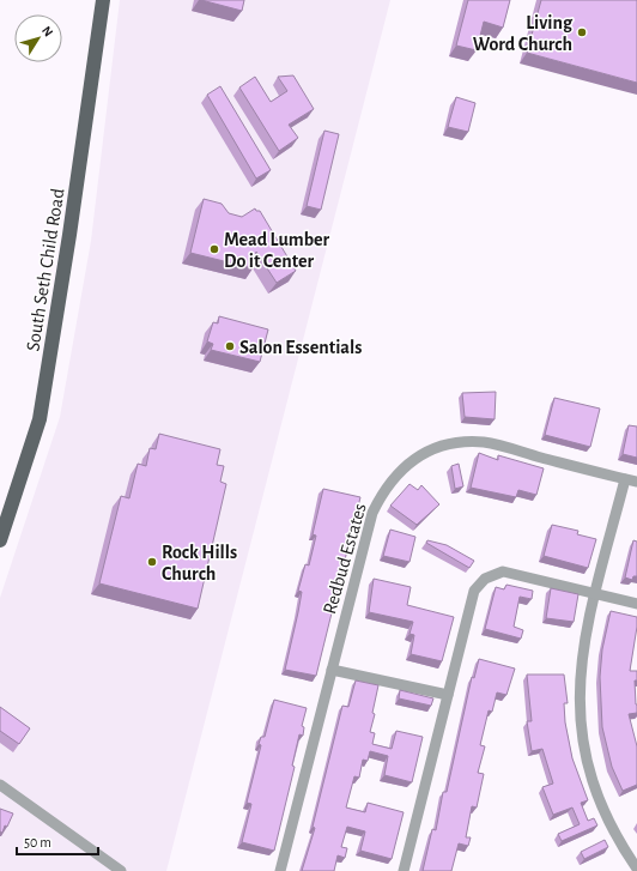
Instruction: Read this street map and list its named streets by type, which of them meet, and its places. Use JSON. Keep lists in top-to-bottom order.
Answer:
{
  "streets": {
    "main road": ["South Seth Child Road"],
    "street": ["Redbud Estates"]
  },
  "places": [
    "Living Word Church",
    "Mead Lumber Do it Center",
    "Salon Essentials",
    "Rock Hills Church"
  ],
  "scale_bar": "50 m",
  "north": "top right"
}
